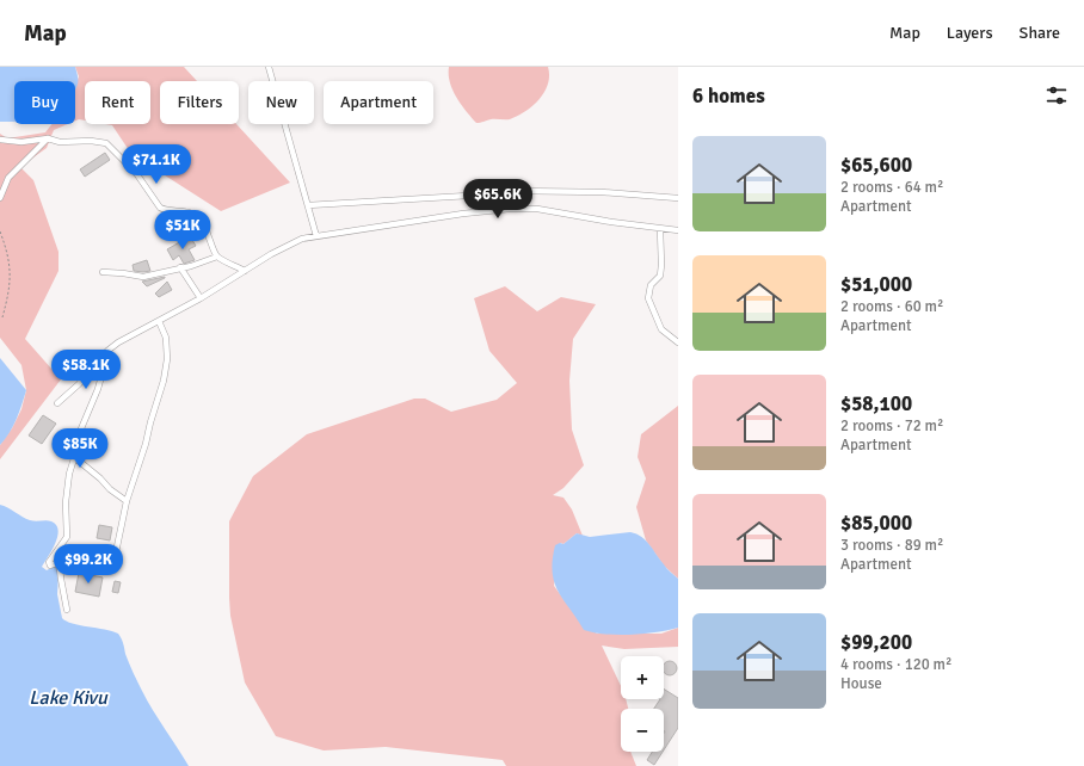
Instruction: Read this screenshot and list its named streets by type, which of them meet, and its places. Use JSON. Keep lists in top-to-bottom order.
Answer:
{
  "water": ["Lake Kivu"],
  "page": {
    "header": "Map",
    "nav": ["Map", "Layers", "Share"],
    "heading": "6 homes",
    "chip": [
      "Buy",
      "Rent",
      "Filters",
      "New",
      "Apartment"
    ],
    "list": [
      {
        "name": "$65,600",
        "note": "2 rooms · 64 m² · Apartment"
      },
      {
        "name": "$51,000",
        "note": "2 rooms · 60 m² · Apartment"
      },
      {
        "name": "$58,100",
        "note": "2 rooms · 72 m² · Apartment"
      },
      {
        "name": "$85,000",
        "note": "3 rooms · 89 m² · Apartment"
      },
      {
        "name": "$99,200",
        "note": "4 rooms · 120 m² · House"
      }
    ],
    "price": [
      "$71.1K",
      "$65.6K",
      "$51K",
      "$58.1K",
      "$85K",
      "$99.2K"
    ],
    "map_buttons": ["+", "−"]
  }
}
